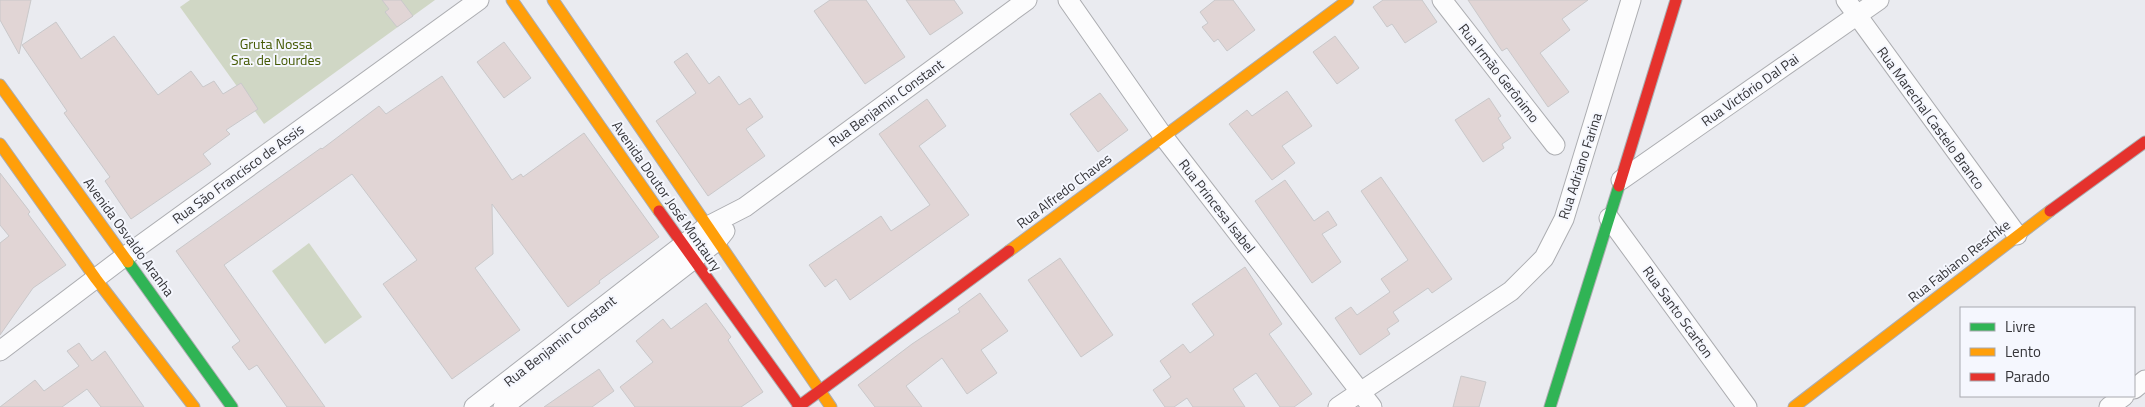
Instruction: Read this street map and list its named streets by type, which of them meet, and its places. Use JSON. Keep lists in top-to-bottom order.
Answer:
{
  "streets": {
    "main road": [
      "Rua Alfredo Chaves",
      "Avenida Doutor José Montaury",
      "Avenida Osvaldo Aranha",
      "Rua Fabiano Reschke"
    ],
    "street": [
      "Rua Irmão Gerônimo",
      "Rua Victório Dal Pai",
      "Rua Benjamin Constant",
      "Rua Marechal Castelo Branco",
      "Rua Adriano Farina",
      "Rua São Francisco de Assis",
      "Rua Princesa Isabel",
      "Rua Santo Scarton"
    ]
  },
  "crossings": [
    ["Rua Victório Dal Pai", "Rua Marechal Castelo Branco"],
    ["Rua Benjamin Constant", "Avenida Doutor José Montaury"],
    ["Rua Marechal Castelo Branco", "Rua Fabiano Reschke"],
    ["Rua Adriano Farina", "Rua Princesa Isabel"],
    ["Rua São Francisco de Assis", "Avenida Osvaldo Aranha"],
    ["Rua Alfredo Chaves", "Avenida Doutor José Montaury"],
    ["Rua Alfredo Chaves", "Rua Princesa Isabel"]
  ],
  "parks": ["Gruta Nossa Sra. de Lourdes"],
  "legend": ["Livre", "Lento", "Parado"]
}
